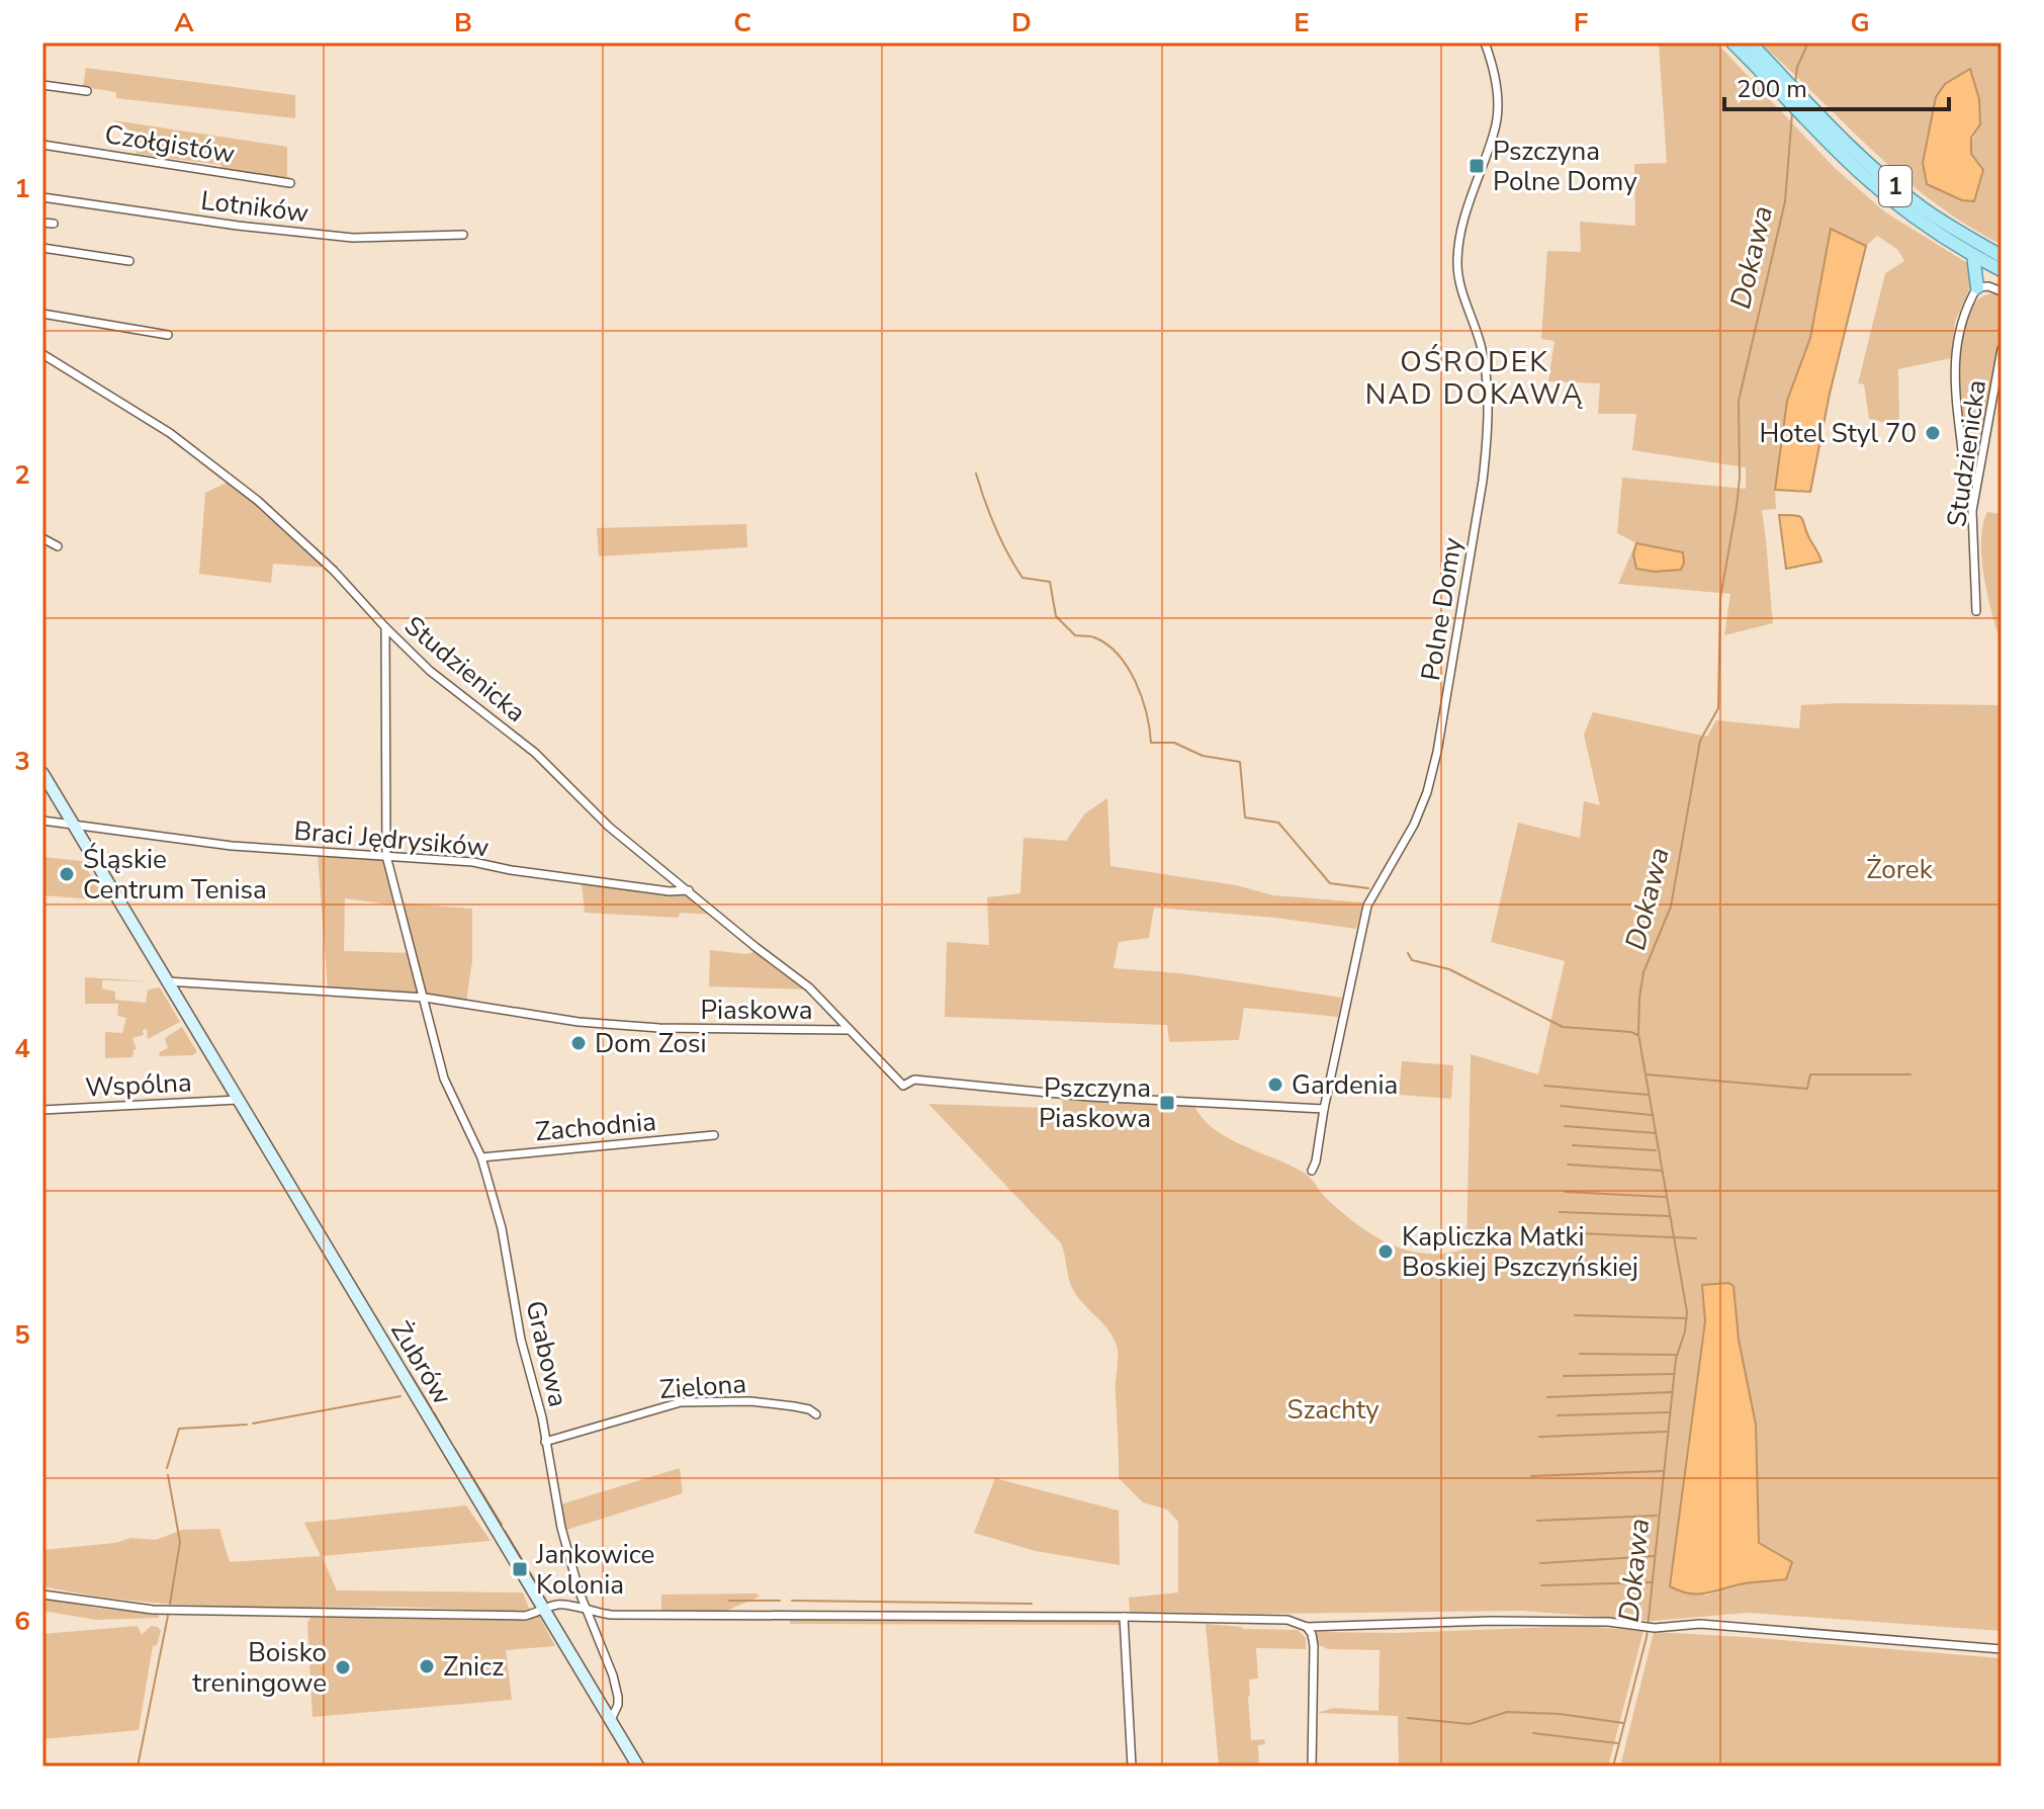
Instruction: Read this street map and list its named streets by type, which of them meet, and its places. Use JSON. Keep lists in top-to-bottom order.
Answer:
{
  "streets": {
    "main road": ["1", "Żubrów"],
    "street": [
      "Czołgistów",
      "Lotników",
      "Studzienicka",
      "Polne Domy",
      "Braci Jędrysików",
      "Piaskowa",
      "Wspólna",
      "Zachodnia",
      "Grabowa",
      "Zielona"
    ]
  },
  "crossings": [
    ["Studzienicka", "Braci Jędrysików"],
    ["Studzienicka", "Piaskowa"],
    ["Studzienicka", "Grabowa"],
    ["Polne Domy", "Piaskowa"],
    ["Braci Jędrysików", "Grabowa"],
    ["Braci Jędrysików", "Żubrów"],
    ["Piaskowa", "Grabowa"],
    ["Piaskowa", "Żubrów"],
    ["Wspólna", "Żubrów"],
    ["Zachodnia", "Grabowa"],
    ["Grabowa", "Żubrów"],
    ["Grabowa", "Zielona"]
  ],
  "districts": ["OŚRODEK NAD DOKAWĄ"],
  "water": ["Dokawa"],
  "parks": ["Żorek", "Szachty"],
  "places": {
    "transit": ["Pszczyna Polne Domy", "Pszczyna Piaskowa", "Jankowice Kolonia"],
    "other": [
      "Hotel Styl 70",
      "Śląskie Centrum Tenisa",
      "Dom Zosi",
      "Gardenia",
      "Kapliczka Matki Boskiej Pszczyńskiej",
      "Znicz",
      "Boisko treningowe"
    ]
  },
  "scale_bar": "200 m",
  "grid": {
    "columns": [
      "A",
      "B",
      "C",
      "D",
      "E",
      "F",
      "G"
    ],
    "rows": [
      "1",
      "2",
      "3",
      "4",
      "5",
      "6"
    ]
  }
}
